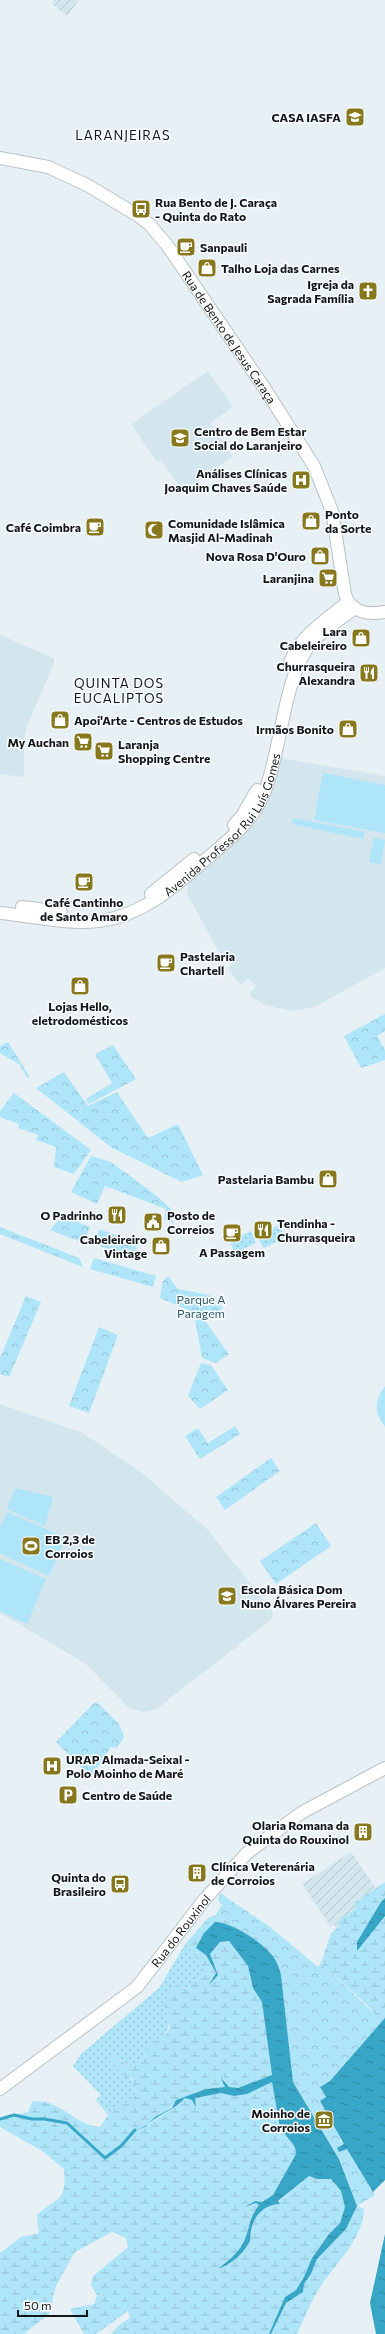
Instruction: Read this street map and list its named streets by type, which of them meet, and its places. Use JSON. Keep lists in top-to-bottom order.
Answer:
{
  "streets": {
    "main road": ["Rua de Bento de Jesus Caraça", "Avenida Professor Rui Luís Gomes", "Rua do Rouxinol"]
  },
  "crossings": [
    ["Rua de Bento de Jesus Caraça", "Avenida Professor Rui Luís Gomes"]
  ],
  "districts": ["LARANJEIRAS", "QUINTA DOS EUCALIPTOS"],
  "parks": ["Parque A Paragem"],
  "places": {
    "school or university": ["CASA IASFA", "Centro de Bem Estar Social do Laranjeiro", "Escola Básica Dom Nuno Álvares Pereira"],
    "bus stop": ["Rua Bento de J. Caraça - Quinta do Rato", "Quinta do Brasileiro"],
    "cafe": [
      "Sanpauli",
      "Café Coimbra",
      "Café Cantinho de Santo Amaro",
      "Pastelaria Chartell",
      "A Passagem"
    ],
    "shop": [
      "Talho Loja das Carnes",
      "Ponto da Sorte",
      "Nova Rosa D'Ouro",
      "Lara Cabeleireiro",
      "Apoi'Arte - Centros de Estudos",
      "Irmãos Bonito",
      "Lojas Hello, eletrodomésticos",
      "Pastelaria Bambu",
      "Cabeleireiro Vintage"
    ],
    "church": ["Igreja da Sagrada Família"],
    "hospital": ["Análises Clínicas Joaquim Chaves Saúde", "URAP Almada-Seixal - Polo Moinho de Maré"],
    "mosque": ["Comunidade Islâmica Masjid Al-Madinah"],
    "supermarket": ["Laranjina", "My Auchan", "Laranja Shopping Centre"],
    "restaurant": ["Churrasqueira Alexandra", "O Padrinho", "Tendinha - Churrasqueira"],
    "public building": ["Posto de Correios"],
    "sports": ["EB 2,3 de Corroios"],
    "parking": ["Centro de Saúde"],
    "building": ["Olaria Romana da Quinta do Rouxinol", "Clínica Veterenária de Corroios"],
    "museum": ["Moinho de Corroios"]
  },
  "scale_bar": "50 m"
}
